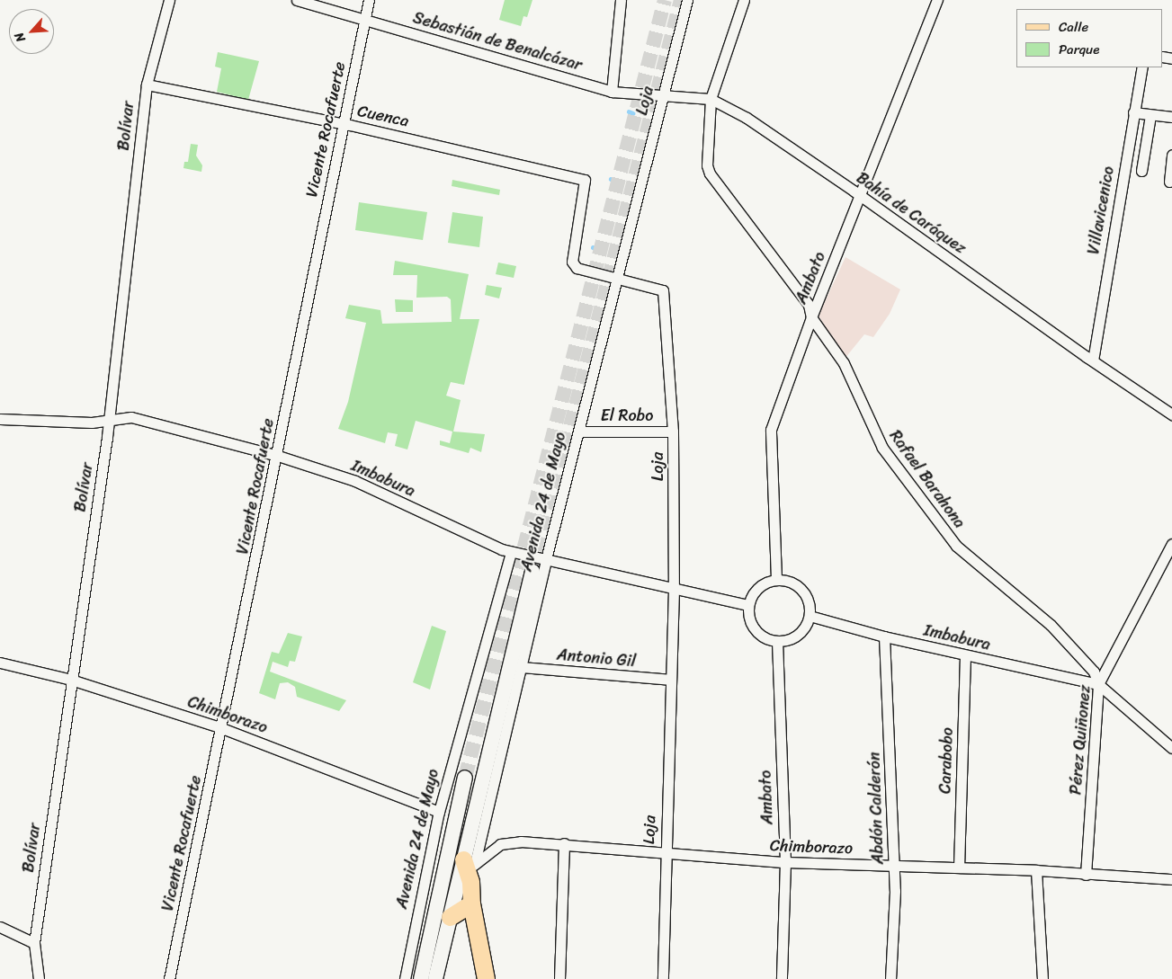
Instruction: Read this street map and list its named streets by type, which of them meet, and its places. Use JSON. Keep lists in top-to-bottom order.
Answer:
{
  "streets": {
    "main road": ["Avenida 24 de Mayo"],
    "street": [
      "Sebastián de Benalcázar",
      "Loja",
      "Cuenca",
      "Bolívar",
      "Vicente Rocafuerte",
      "Villavicenico",
      "Bahía de Caráquez",
      "Ambato",
      "El Robo",
      "Imbabura",
      "Rafael Barahona",
      "Antonio Gil",
      "Chimborazo",
      "Pérez Quiñonez",
      "Carabobo",
      "Abdón Calderón"
    ]
  },
  "crossings": [
    ["Sebastián de Benalcázar", "Vicente Rocafuerte"],
    ["Sebastián de Benalcázar", "Bahía de Caráquez"],
    ["Loja", "Cuenca"],
    ["Loja", "Bahía de Caráquez"],
    ["Loja", "El Robo"],
    ["Loja", "Imbabura"],
    ["Loja", "Avenida 24 de Mayo"],
    ["Loja", "Antonio Gil"],
    ["Loja", "Chimborazo"],
    ["Cuenca", "Bolívar"],
    ["Cuenca", "Vicente Rocafuerte"],
    ["Cuenca", "Avenida 24 de Mayo"],
    ["Bolívar", "Imbabura"],
    ["Bolívar", "Chimborazo"],
    ["Vicente Rocafuerte", "Imbabura"],
    ["Vicente Rocafuerte", "Chimborazo"],
    ["Villavicenico", "Bahía de Caráquez"],
    ["Bahía de Caráquez", "Ambato"],
    ["Bahía de Caráquez", "Rafael Barahona"],
    ["Ambato", "Imbabura"],
    ["Ambato", "Rafael Barahona"],
    ["Ambato", "Chimborazo"],
    ["El Robo", "Avenida 24 de Mayo"],
    ["Imbabura", "Rafael Barahona"],
    ["Imbabura", "Avenida 24 de Mayo"],
    ["Imbabura", "Pérez Quiñonez"],
    ["Imbabura", "Carabobo"],
    ["Imbabura", "Abdón Calderón"],
    ["Rafael Barahona", "Pérez Quiñonez"],
    ["Avenida 24 de Mayo", "Antonio Gil"],
    ["Avenida 24 de Mayo", "Chimborazo"],
    ["Chimborazo", "Pérez Quiñonez"],
    ["Chimborazo", "Carabobo"],
    ["Chimborazo", "Abdón Calderón"]
  ],
  "legend": ["Calle", "Parque"],
  "north": "bottom left"
}
